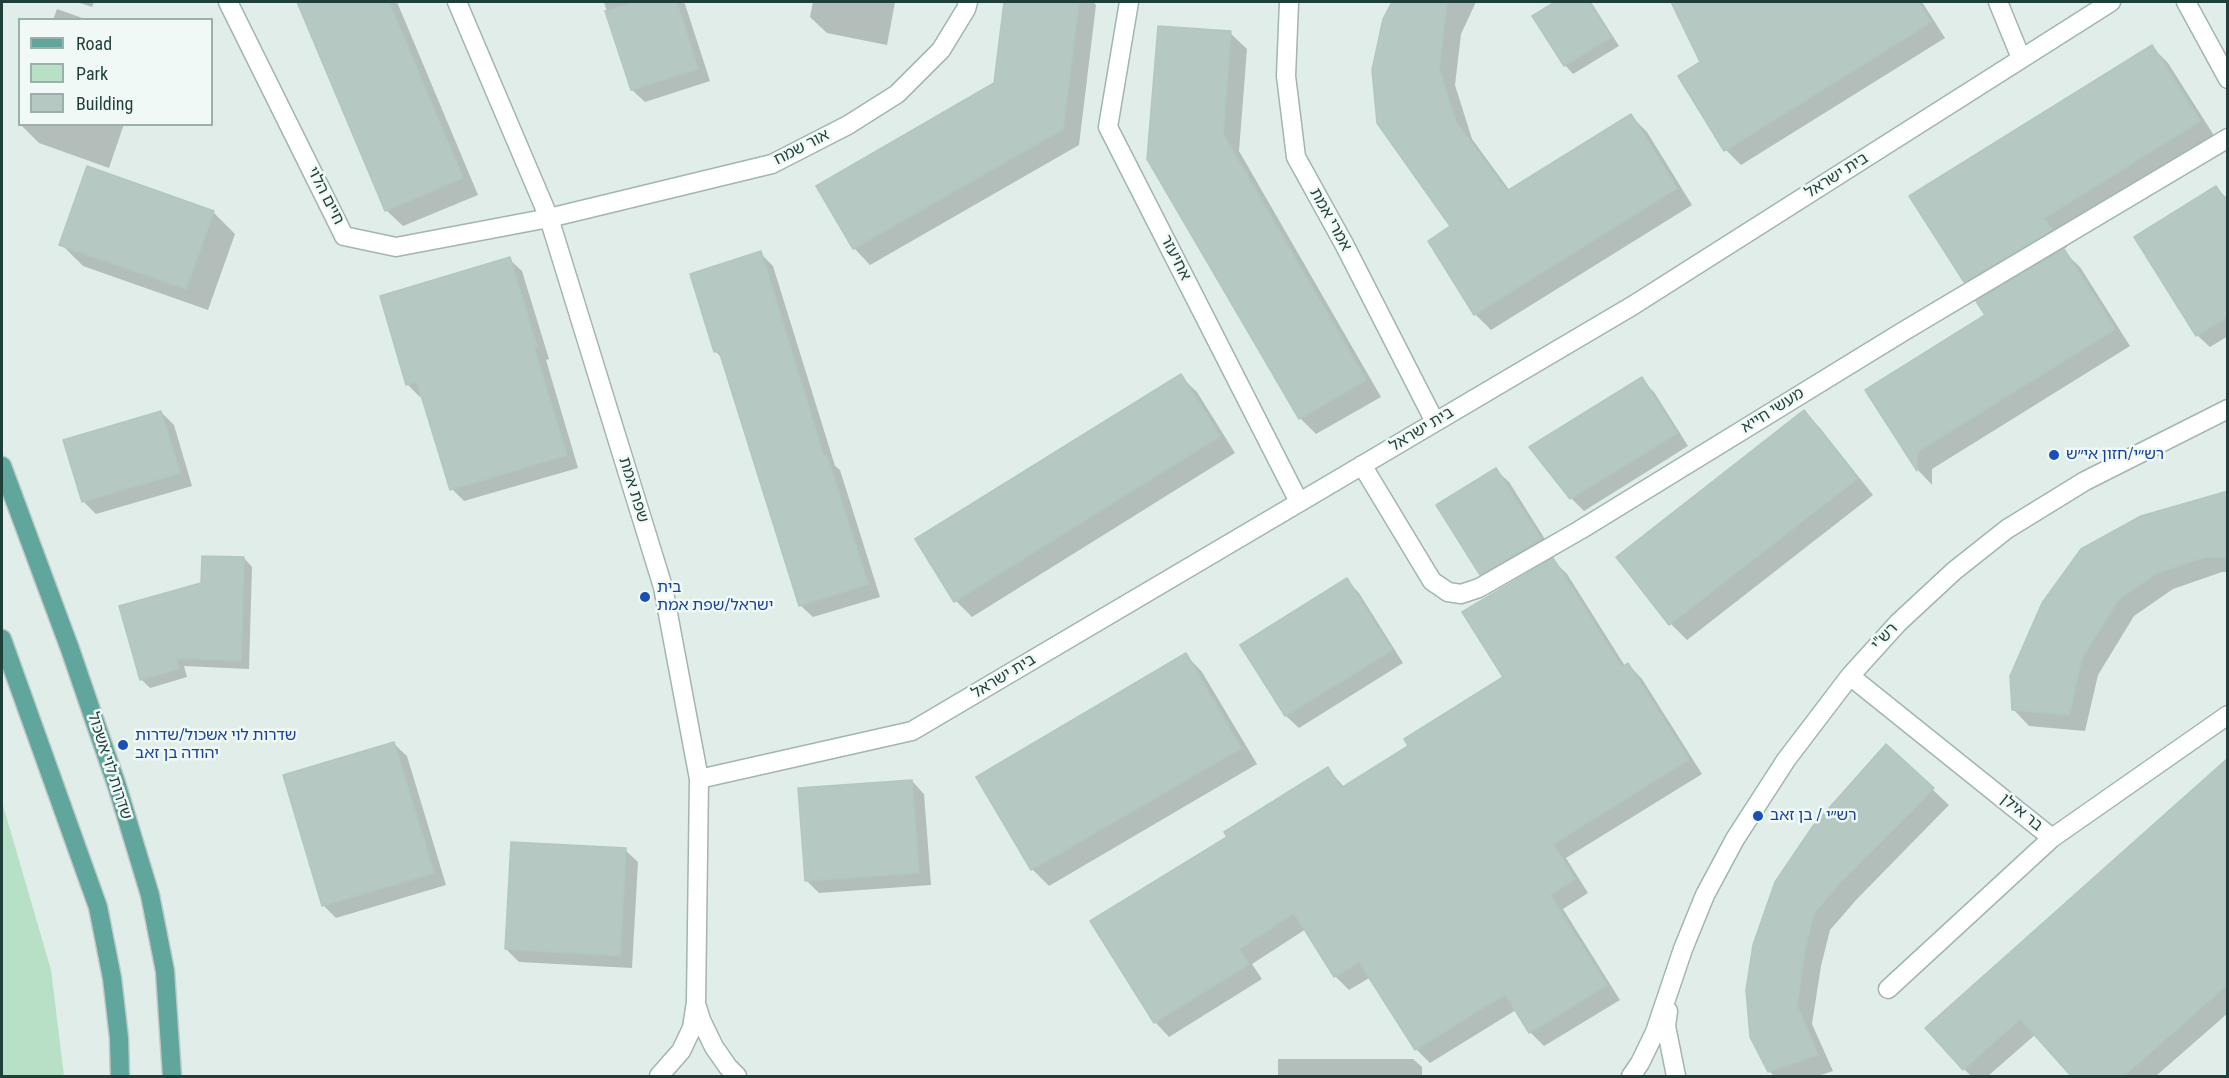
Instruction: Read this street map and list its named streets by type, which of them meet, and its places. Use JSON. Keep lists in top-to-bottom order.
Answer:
{
  "streets": {
    "main road": ["שדרות לוי אשכול"],
    "street": [
      "אור שמח",
      "בית ישראל",
      "חיים הלוי",
      "אמרי אמת",
      "אחיעזר",
      "מעשי חייא",
      "שפת אמת",
      "רש\"י",
      "בר אילן"
    ]
  },
  "crossings": [
    ["אור שמח", "חיים הלוי"],
    ["אור שמח", "שפת אמת"],
    ["בית ישראל", "אמרי אמת"],
    ["בית ישראל", "אחיעזר"],
    ["בית ישראל", "מעשי חייא"],
    ["בית ישראל", "שפת אמת"],
    ["חיים הלוי", "שפת אמת"],
    ["רש\"י", "בר אילן"]
  ],
  "places": [
    "רש״י/חזון אי״ש",
    "בית ישראל/שפת אמת",
    "שדרות לוי אשכול/שדרות יהודה בן זאב",
    "רש״י / בן זאב"
  ],
  "legend": ["Road", "Park", "Building"]
}
